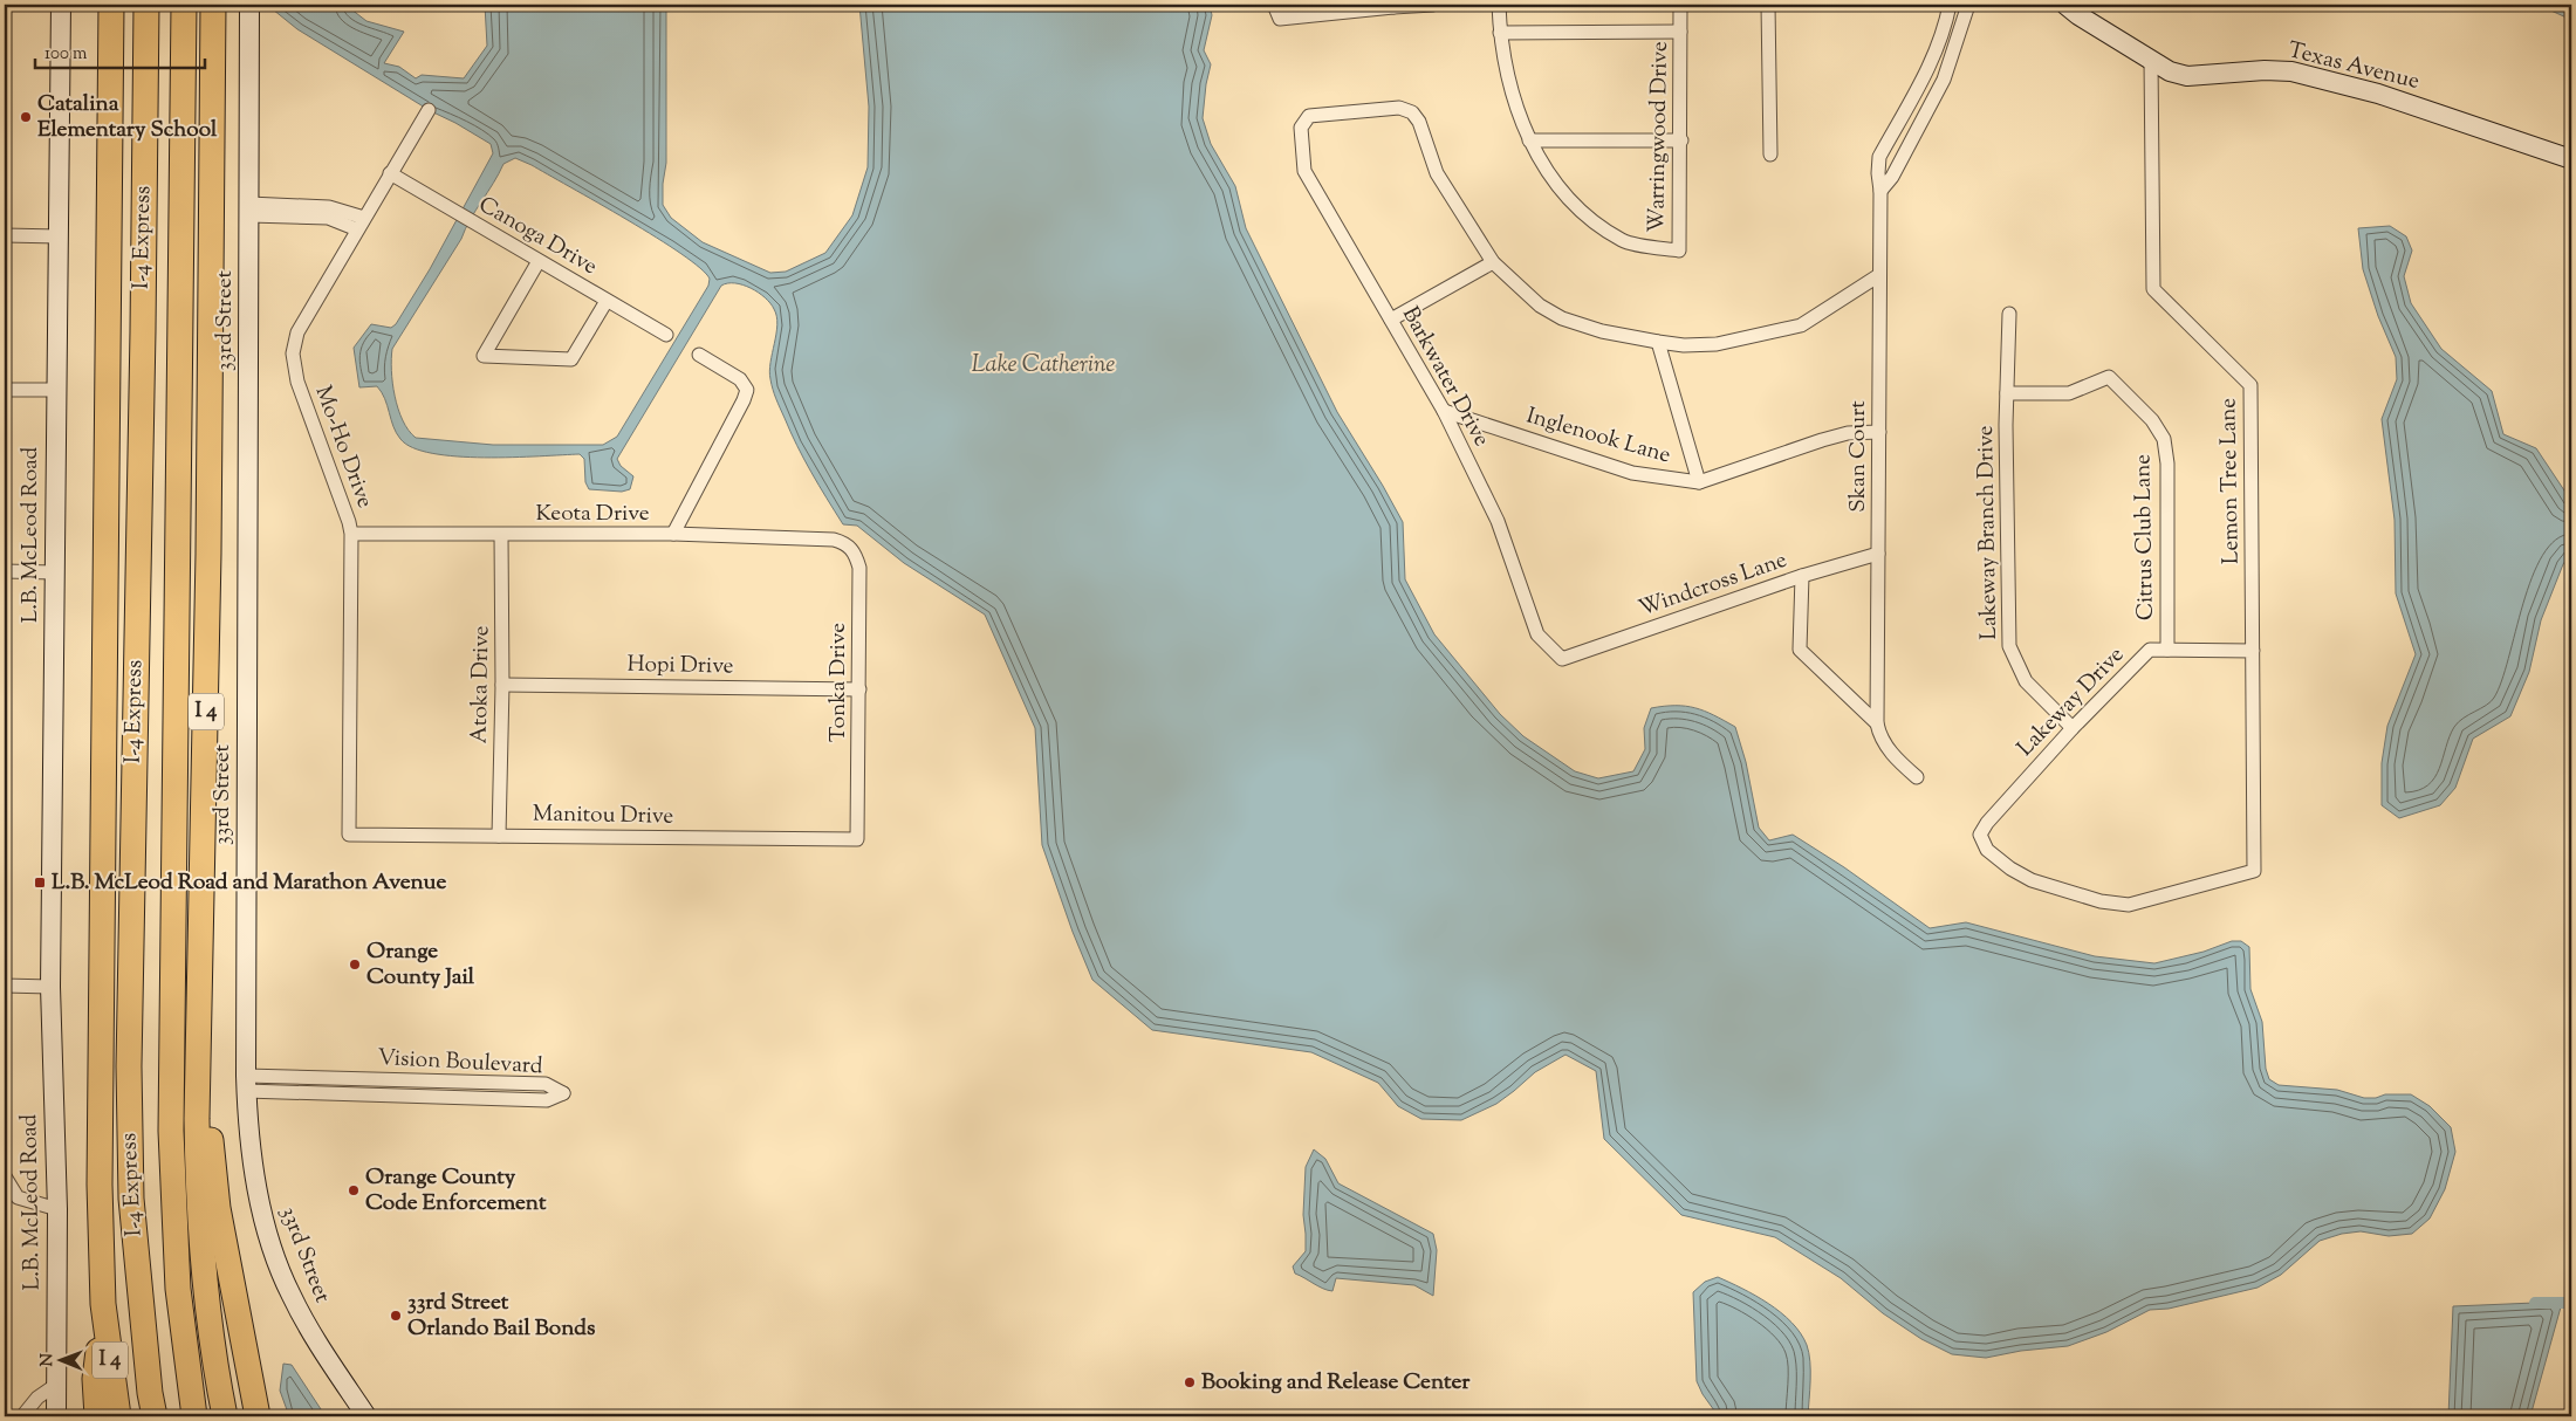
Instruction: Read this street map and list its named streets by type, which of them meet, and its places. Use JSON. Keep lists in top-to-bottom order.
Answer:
{
  "streets": {
    "highway": ["I-4 Express", "I 4"],
    "street": [
      "Texas Avenue",
      "Warringwood Drive",
      "Canoga Drive",
      "33rd Street",
      "Barkwater Drive",
      "Inglenook Lane",
      "Mo-Ho Drive",
      "Skan Court",
      "Lemon Tree Lane",
      "Keota Drive",
      "Lakeway Branch Drive",
      "L.B. McLeod Road",
      "Citrus Club Lane",
      "Windcross Lane",
      "Hopi Drive",
      "Tonka Drive",
      "Atoka Drive",
      "Lakeway Drive",
      "Manitou Drive",
      "Vision Boulevard"
    ]
  },
  "crossings": [
    ["Texas Avenue", "Lemon Tree Lane"],
    ["Canoga Drive", "Mo-Ho Drive"],
    ["33rd Street", "Vision Boulevard"],
    ["Barkwater Drive", "Inglenook Lane"],
    ["Barkwater Drive", "Windcross Lane"],
    ["Inglenook Lane", "Skan Court"],
    ["Mo-Ho Drive", "Keota Drive"],
    ["Mo-Ho Drive", "Manitou Drive"],
    ["Skan Court", "Windcross Lane"],
    ["Lemon Tree Lane", "Lakeway Drive"],
    ["Keota Drive", "Tonka Drive"],
    ["Keota Drive", "Atoka Drive"],
    ["Lakeway Branch Drive", "Citrus Club Lane"],
    ["Lakeway Branch Drive", "Lakeway Drive"],
    ["Citrus Club Lane", "Lakeway Drive"],
    ["Hopi Drive", "Tonka Drive"],
    ["Hopi Drive", "Atoka Drive"],
    ["Tonka Drive", "Manitou Drive"],
    ["Atoka Drive", "Manitou Drive"]
  ],
  "water": ["Lake Catherine"],
  "places": {
    "other": [
      "Catalina Elementary School",
      "Orange County Jail",
      "Orange County Code Enforcement",
      "33rd Street Orlando Bail Bonds",
      "Booking and Release Center"
    ],
    "transit": ["L.B. McLeod Road and Marathon Avenue"]
  },
  "scale_bar": "100 m",
  "north": "left"
}
